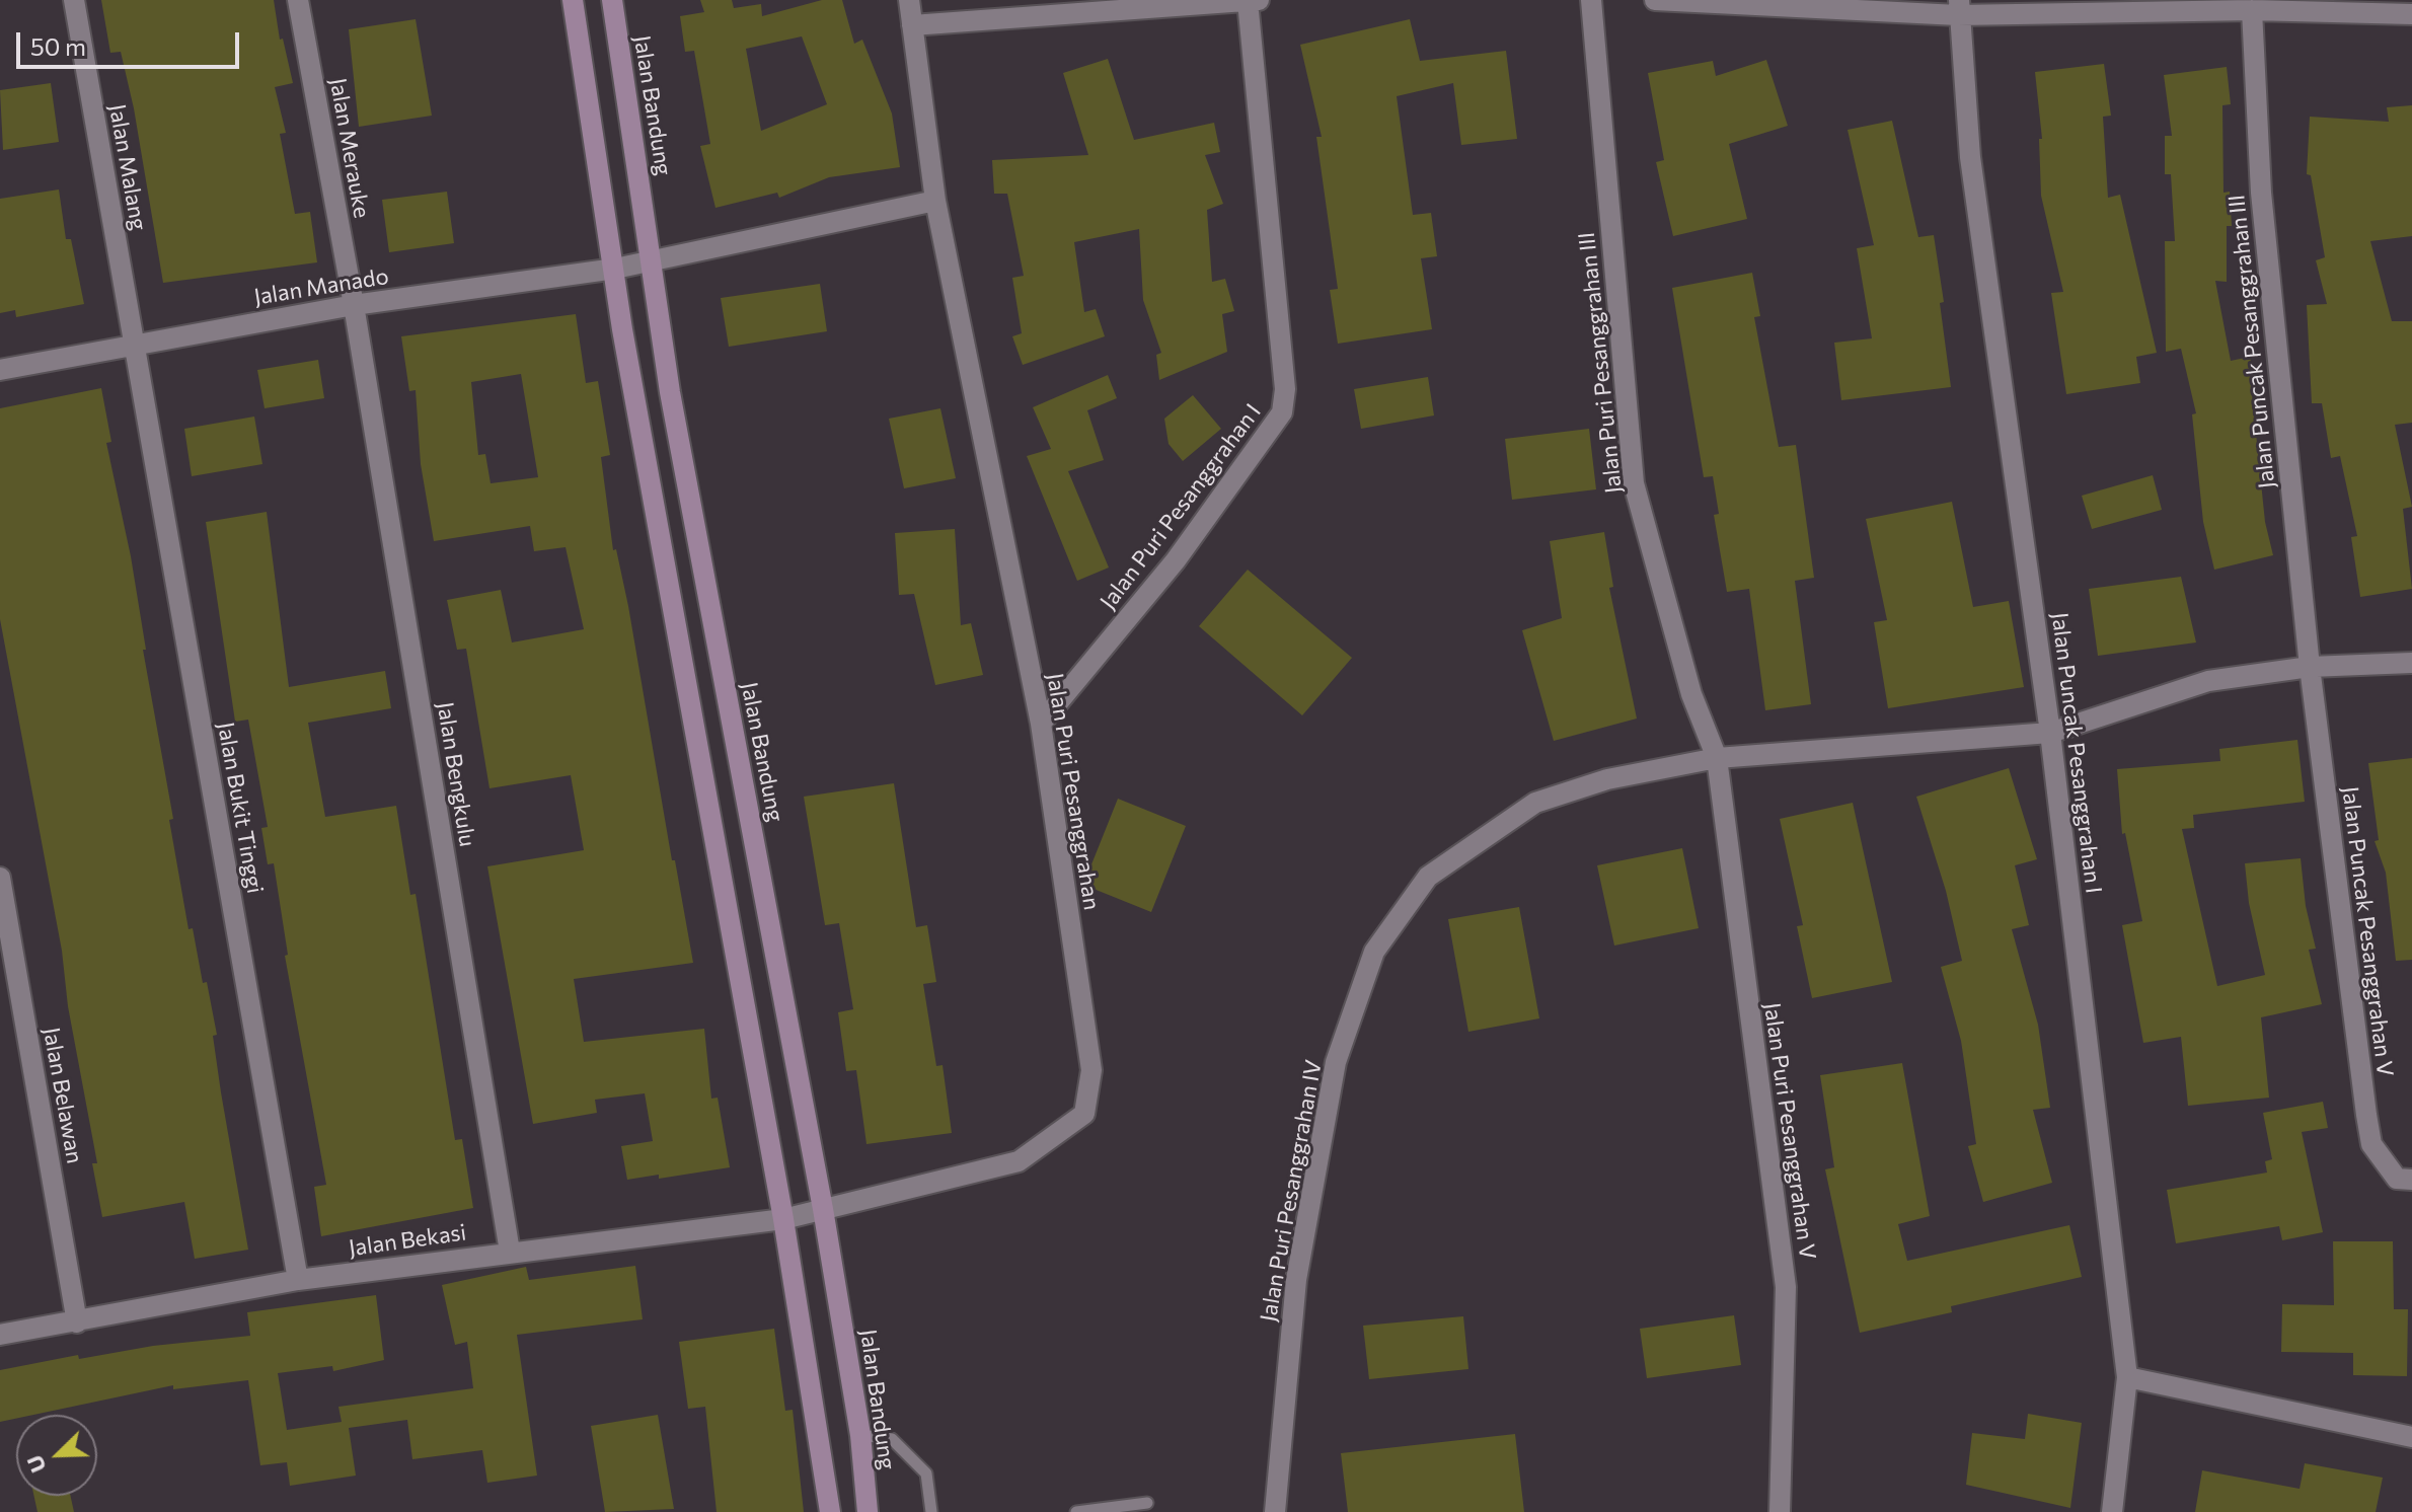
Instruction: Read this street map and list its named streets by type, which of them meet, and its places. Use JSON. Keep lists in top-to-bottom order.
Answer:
{
  "streets": {
    "street": [
      "Jalan Bandung",
      "Jalan Merauke",
      "Jalan Malang",
      "Jalan Manado",
      "Jalan Puncak Pesanggrahan III",
      "Jalan Puri Pesanggrahan III",
      "Jalan Puri Pesanggrahan I",
      "Jalan Puncak Pesanggrahan I",
      "Jalan Bengkulu",
      "Jalan Puri Pesanggrahan",
      "Jalan Bukit Tinggi",
      "Jalan Puncak Pesanggrahan V",
      "Jalan Belawan",
      "Jalan Puri Pesanggrahan V",
      "Jalan Puri Pesanggrahan IV",
      "Jalan Bekasi"
    ]
  },
  "crossings": [
    ["Jalan Bandung", "Jalan Manado"],
    ["Jalan Bandung", "Jalan Puri Pesanggrahan"],
    ["Jalan Bandung", "Jalan Bekasi"],
    ["Jalan Merauke", "Jalan Manado"],
    ["Jalan Merauke", "Jalan Bengkulu"],
    ["Jalan Malang", "Jalan Manado"],
    ["Jalan Malang", "Jalan Bukit Tinggi"],
    ["Jalan Manado", "Jalan Bengkulu"],
    ["Jalan Manado", "Jalan Bukit Tinggi"],
    ["Jalan Puncak Pesanggrahan III", "Jalan Puncak Pesanggrahan V"],
    ["Jalan Puncak Pesanggrahan III", "Jalan Puri Pesanggrahan IV"],
    ["Jalan Puri Pesanggrahan III", "Jalan Puri Pesanggrahan V"],
    ["Jalan Puri Pesanggrahan III", "Jalan Puri Pesanggrahan IV"],
    ["Jalan Puri Pesanggrahan I", "Jalan Puri Pesanggrahan"],
    ["Jalan Puncak Pesanggrahan I", "Jalan Puri Pesanggrahan IV"],
    ["Jalan Bengkulu", "Jalan Bekasi"],
    ["Jalan Puri Pesanggrahan", "Jalan Bekasi"],
    ["Jalan Bukit Tinggi", "Jalan Bekasi"],
    ["Jalan Puncak Pesanggrahan V", "Jalan Puri Pesanggrahan IV"],
    ["Jalan Belawan", "Jalan Bekasi"],
    ["Jalan Puri Pesanggrahan V", "Jalan Puri Pesanggrahan IV"]
  ],
  "scale_bar": "50 m",
  "north": "bottom left"
}
